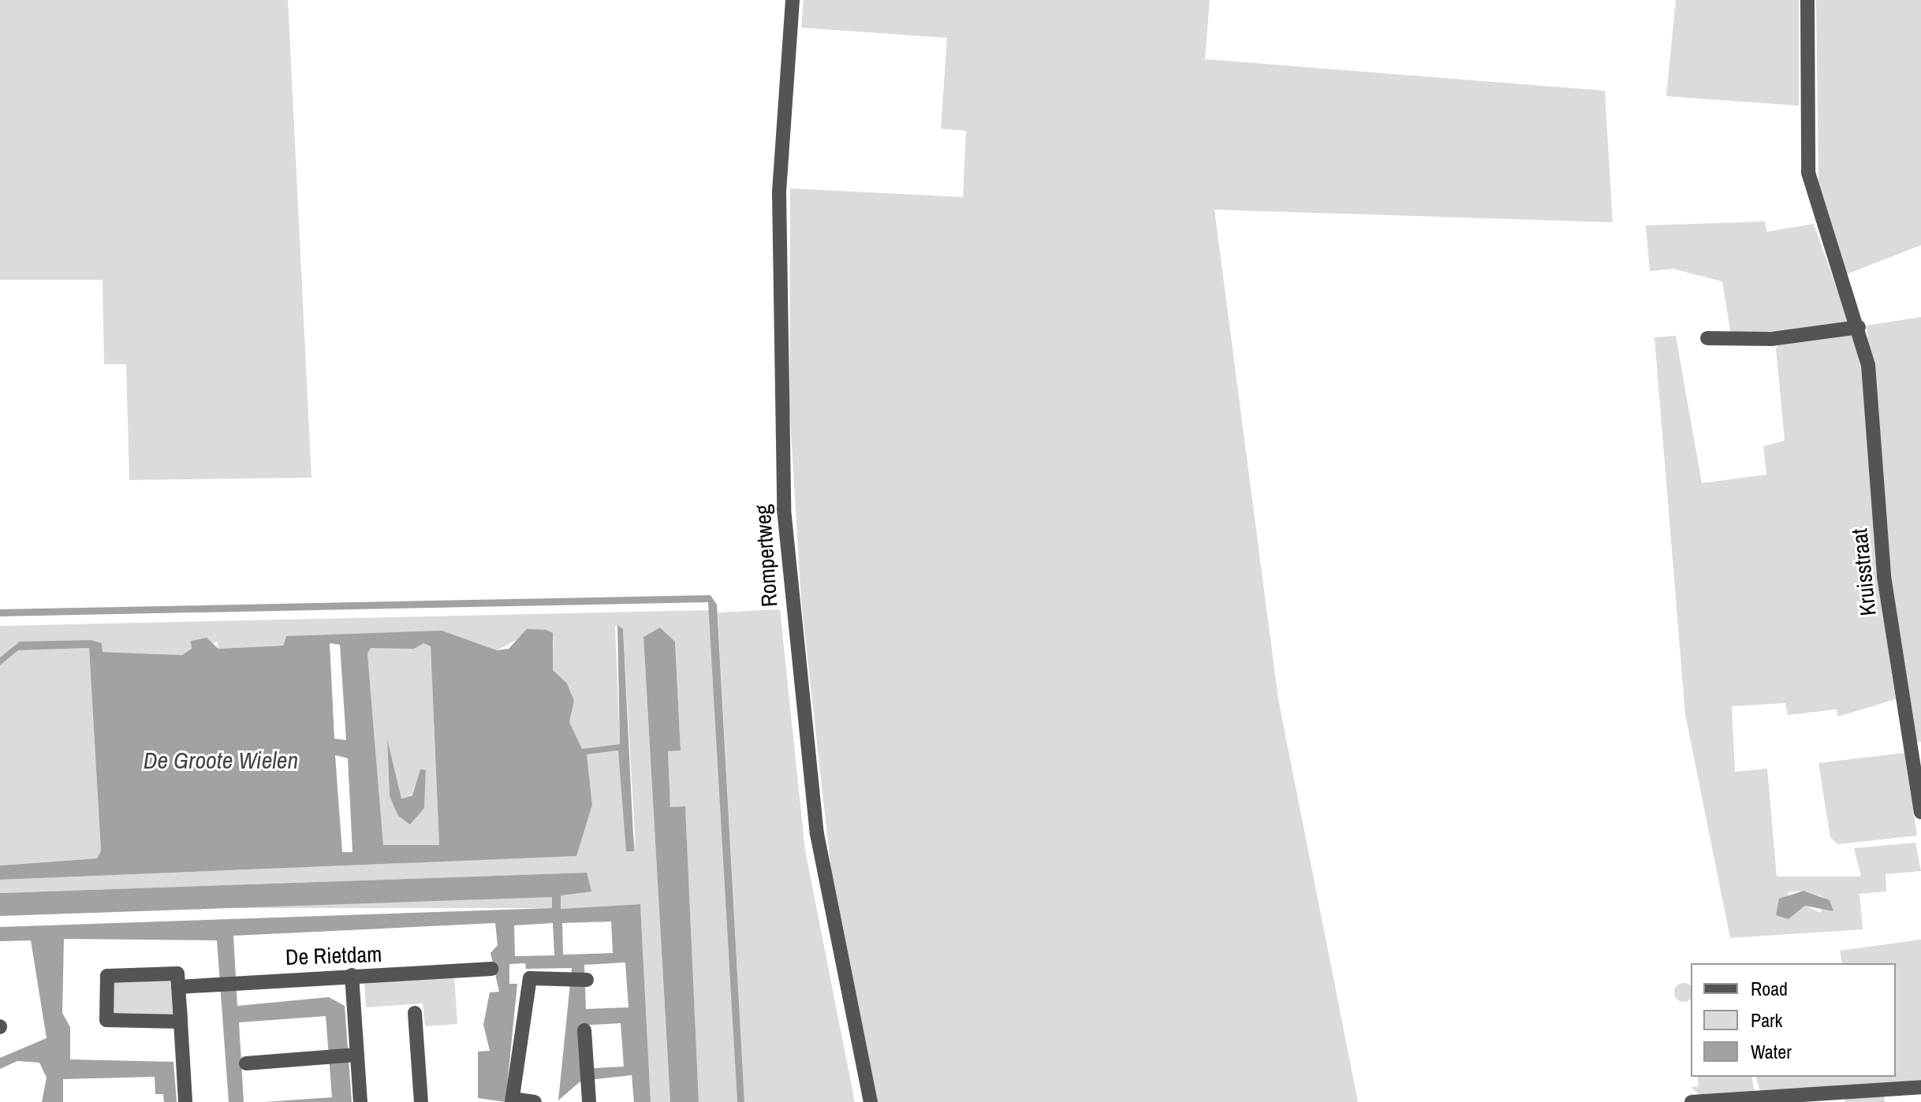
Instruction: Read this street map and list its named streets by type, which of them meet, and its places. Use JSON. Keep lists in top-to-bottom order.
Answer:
{
  "streets": {
    "street": ["Rompertweg", "Kruisstraat", "De Rietdam"]
  },
  "water": ["De Groote Wielen"],
  "legend": ["Road", "Park", "Water"]
}
